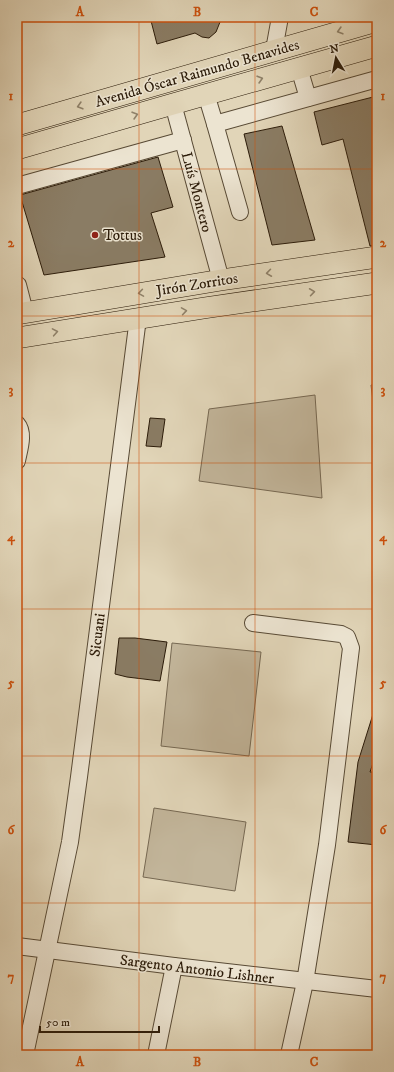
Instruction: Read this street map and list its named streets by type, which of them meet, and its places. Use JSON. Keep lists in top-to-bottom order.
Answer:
{
  "streets": {
    "main road": ["Avenida Óscar Raimundo Benavides", "Jirón Zorritos"],
    "street": ["Luís Montero", "Sicuani", "Sargento Antonio Lishner"]
  },
  "crossings": [
    ["Avenida Óscar Raimundo Benavides", "Luís Montero"],
    ["Luís Montero", "Jirón Zorritos"],
    ["Jirón Zorritos", "Sicuani"],
    ["Sicuani", "Sargento Antonio Lishner"]
  ],
  "places": ["Tottus"],
  "scale_bar": "50 m",
  "north": "top",
  "grid": {
    "columns": ["A", "B", "C"],
    "rows": [
      "1",
      "2",
      "3",
      "4",
      "5",
      "6",
      "7"
    ]
  }
}
